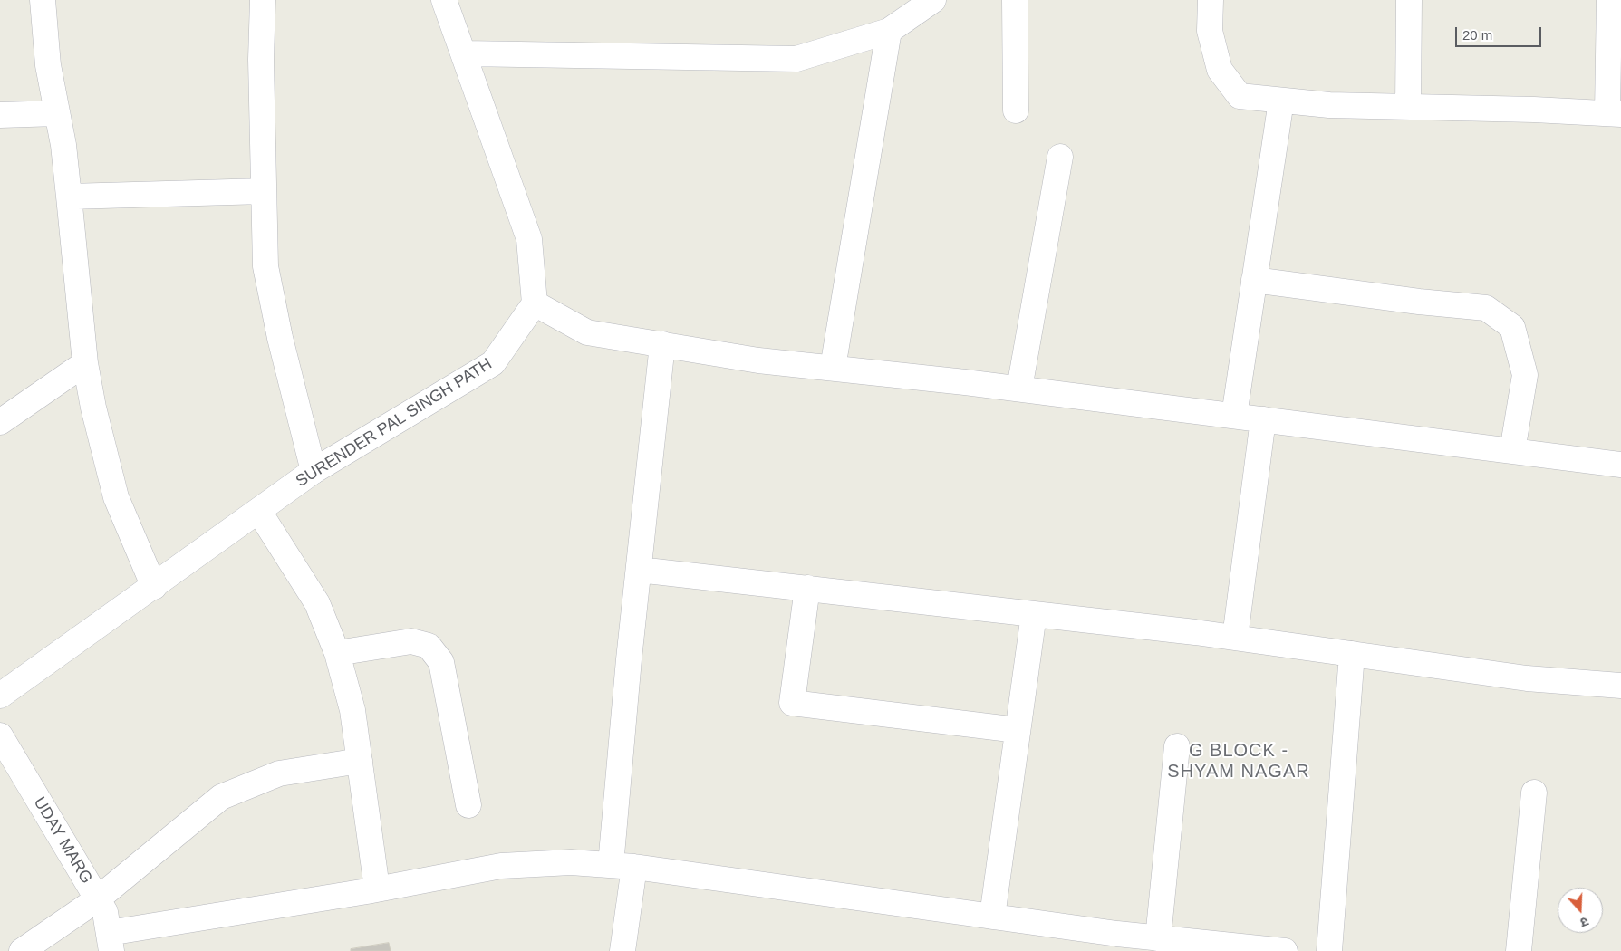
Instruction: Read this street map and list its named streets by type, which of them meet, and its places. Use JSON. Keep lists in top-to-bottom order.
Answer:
{
  "streets": {
    "street": ["SURENDER PAL SINGH PATH", "UDAY MARG"]
  },
  "districts": ["G BLOCK - SHYAM NAGAR"],
  "scale_bar": "20 m",
  "north": "bottom"
}
